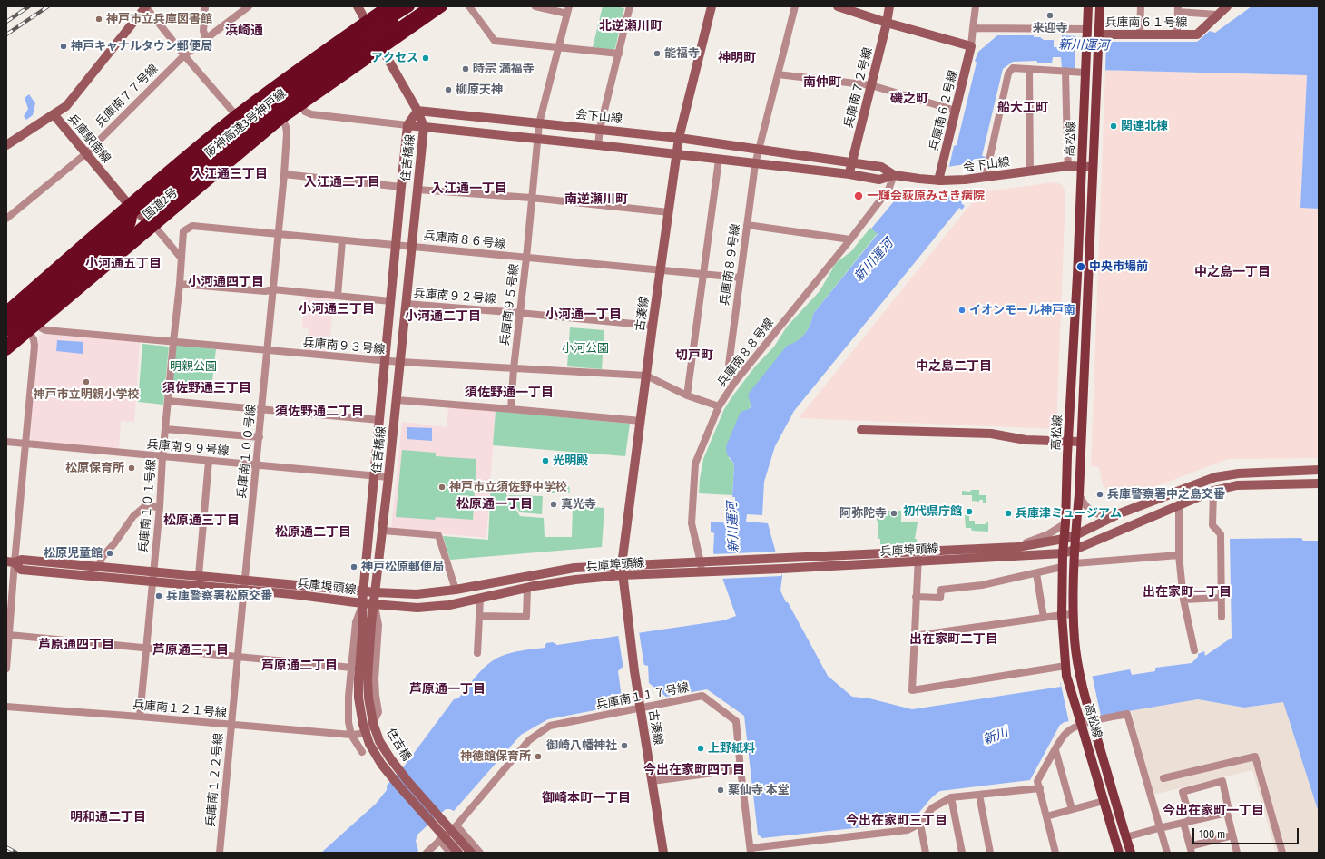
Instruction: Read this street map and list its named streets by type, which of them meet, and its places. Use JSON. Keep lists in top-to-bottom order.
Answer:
{
  "streets": {
    "highway": ["阪神高速3号神戸線", "国道2号"],
    "main road": ["高松線"],
    "street": [
      "兵庫南６１号線",
      "兵庫南７２号線",
      "兵庫南７７号線",
      "兵庫南６２号線",
      "会下山線",
      "兵庫駅南線",
      "住吉橋線",
      "兵庫南８６号線",
      "兵庫南８９号線",
      "兵庫南９２号線",
      "兵庫南９５号線",
      "古湊線",
      "兵庫南９３号線",
      "兵庫南８８号線",
      "兵庫南９９号線",
      "兵庫南１００号線",
      "兵庫南１０１号線",
      "兵庫埠頭線",
      "兵庫南１１７号線",
      "兵庫南１２１号線",
      "住吉橋",
      "兵庫南１２２号線"
    ]
  },
  "crossings": [
    ["兵庫南６１号線", "高松線"],
    ["兵庫南７２号線", "会下山線"],
    ["兵庫南７７号線", "兵庫駅南線"],
    ["兵庫南６２号線", "会下山線"],
    ["会下山線", "高松線"],
    ["会下山線", "住吉橋線"],
    ["会下山線", "兵庫南８９号線"],
    ["会下山線", "兵庫南９５号線"],
    ["会下山線", "古湊線"],
    ["会下山線", "兵庫南８８号線"],
    ["兵庫駅南線", "国道2号"],
    ["高松線", "兵庫埠頭線"],
    ["住吉橋線", "兵庫南８６号線"],
    ["住吉橋線", "兵庫南９２号線"],
    ["住吉橋線", "兵庫南９３号線"],
    ["住吉橋線", "兵庫南９９号線"],
    ["住吉橋線", "兵庫埠頭線"],
    ["住吉橋線", "住吉橋"],
    ["国道2号", "兵庫南９３号線"],
    ["国道2号", "兵庫南１００号線"],
    ["兵庫南８６号線", "兵庫南８９号線"],
    ["兵庫南８６号線", "兵庫南９５号線"],
    ["兵庫南８６号線", "古湊線"],
    ["兵庫南８６号線", "兵庫南１００号線"],
    ["兵庫南８６号線", "兵庫南１０１号線"],
    ["兵庫南８９号線", "兵庫南８８号線"],
    ["兵庫南９２号線", "兵庫南９５号線"],
    ["兵庫南９２号線", "古湊線"],
    ["兵庫南９５号線", "兵庫南９３号線"],
    ["古湊線", "兵庫南９３号線"],
    ["古湊線", "兵庫埠頭線"],
    ["古湊線", "兵庫南１１７号線"],
    ["兵庫南９３号線", "兵庫南１００号線"],
    ["兵庫南９３号線", "兵庫南１０１号線"],
    ["兵庫南８８号線", "兵庫埠頭線"],
    ["兵庫南９９号線", "兵庫南１００号線"],
    ["兵庫南９９号線", "兵庫南１０１号線"],
    ["兵庫南１００号線", "兵庫埠頭線"],
    ["兵庫南１００号線", "兵庫南１２２号線"],
    ["兵庫南１０１号線", "兵庫埠頭線"],
    ["兵庫南１０１号線", "兵庫南１２１号線"],
    ["兵庫埠頭線", "兵庫南１２２号線"],
    ["兵庫南１２１号線", "兵庫南１２２号線"]
  ],
  "districts": [
    "北逆瀬川町",
    "浜崎通",
    "神明町",
    "南仲町",
    "磯之町",
    "船大工町",
    "入江通三丁目",
    "入江通二丁目",
    "入江通一丁目",
    "南逆瀬川町",
    "小河通五丁目",
    "中之島一丁目",
    "小河通四丁目",
    "小河通三丁目",
    "小河通一丁目",
    "小河通二丁目",
    "切戸町",
    "中之島二丁目",
    "須佐野通三丁目",
    "須佐野通一丁目",
    "須佐野通二丁目",
    "松原通一丁目",
    "松原通三丁目",
    "松原通二丁目",
    "出在家町一丁目",
    "出在家町二丁目",
    "芦原通四丁目",
    "芦原通三丁目",
    "芦原通二丁目",
    "芦原通一丁目",
    "今出在家町四丁目",
    "御崎本町一丁目",
    "今出在家町一丁目",
    "明和通二丁目",
    "今出在家町三丁目"
  ],
  "water": ["新川運河", "新川"],
  "parks": ["小河公園", "明親公園"],
  "places": [
    "来迎寺",
    "神戸市立兵庫図書館",
    "神戸キャナルタウン郵便局",
    "能福寺",
    "アクセス",
    "時宗 満福寺",
    "柳原天神",
    "関連北棟",
    "一輝会荻原みさき病院",
    "中央市場前",
    "イオンモール神戸南",
    "神戸市立明親小学校",
    "光明殿",
    "松原保育所",
    "神戸市立須佐野中学校",
    "兵庫警察署中之島交番",
    "真光寺",
    "初代県庁館",
    "阿弥陀寺",
    "兵庫津ミュージアム",
    "松原児童館",
    "神戸松原郵便局",
    "兵庫警察署松原交番",
    "御崎八幡神社",
    "上野紙料",
    "神徳館保育所",
    "薬仙寺 本堂"
  ],
  "scale_bar": "100 m"
}
